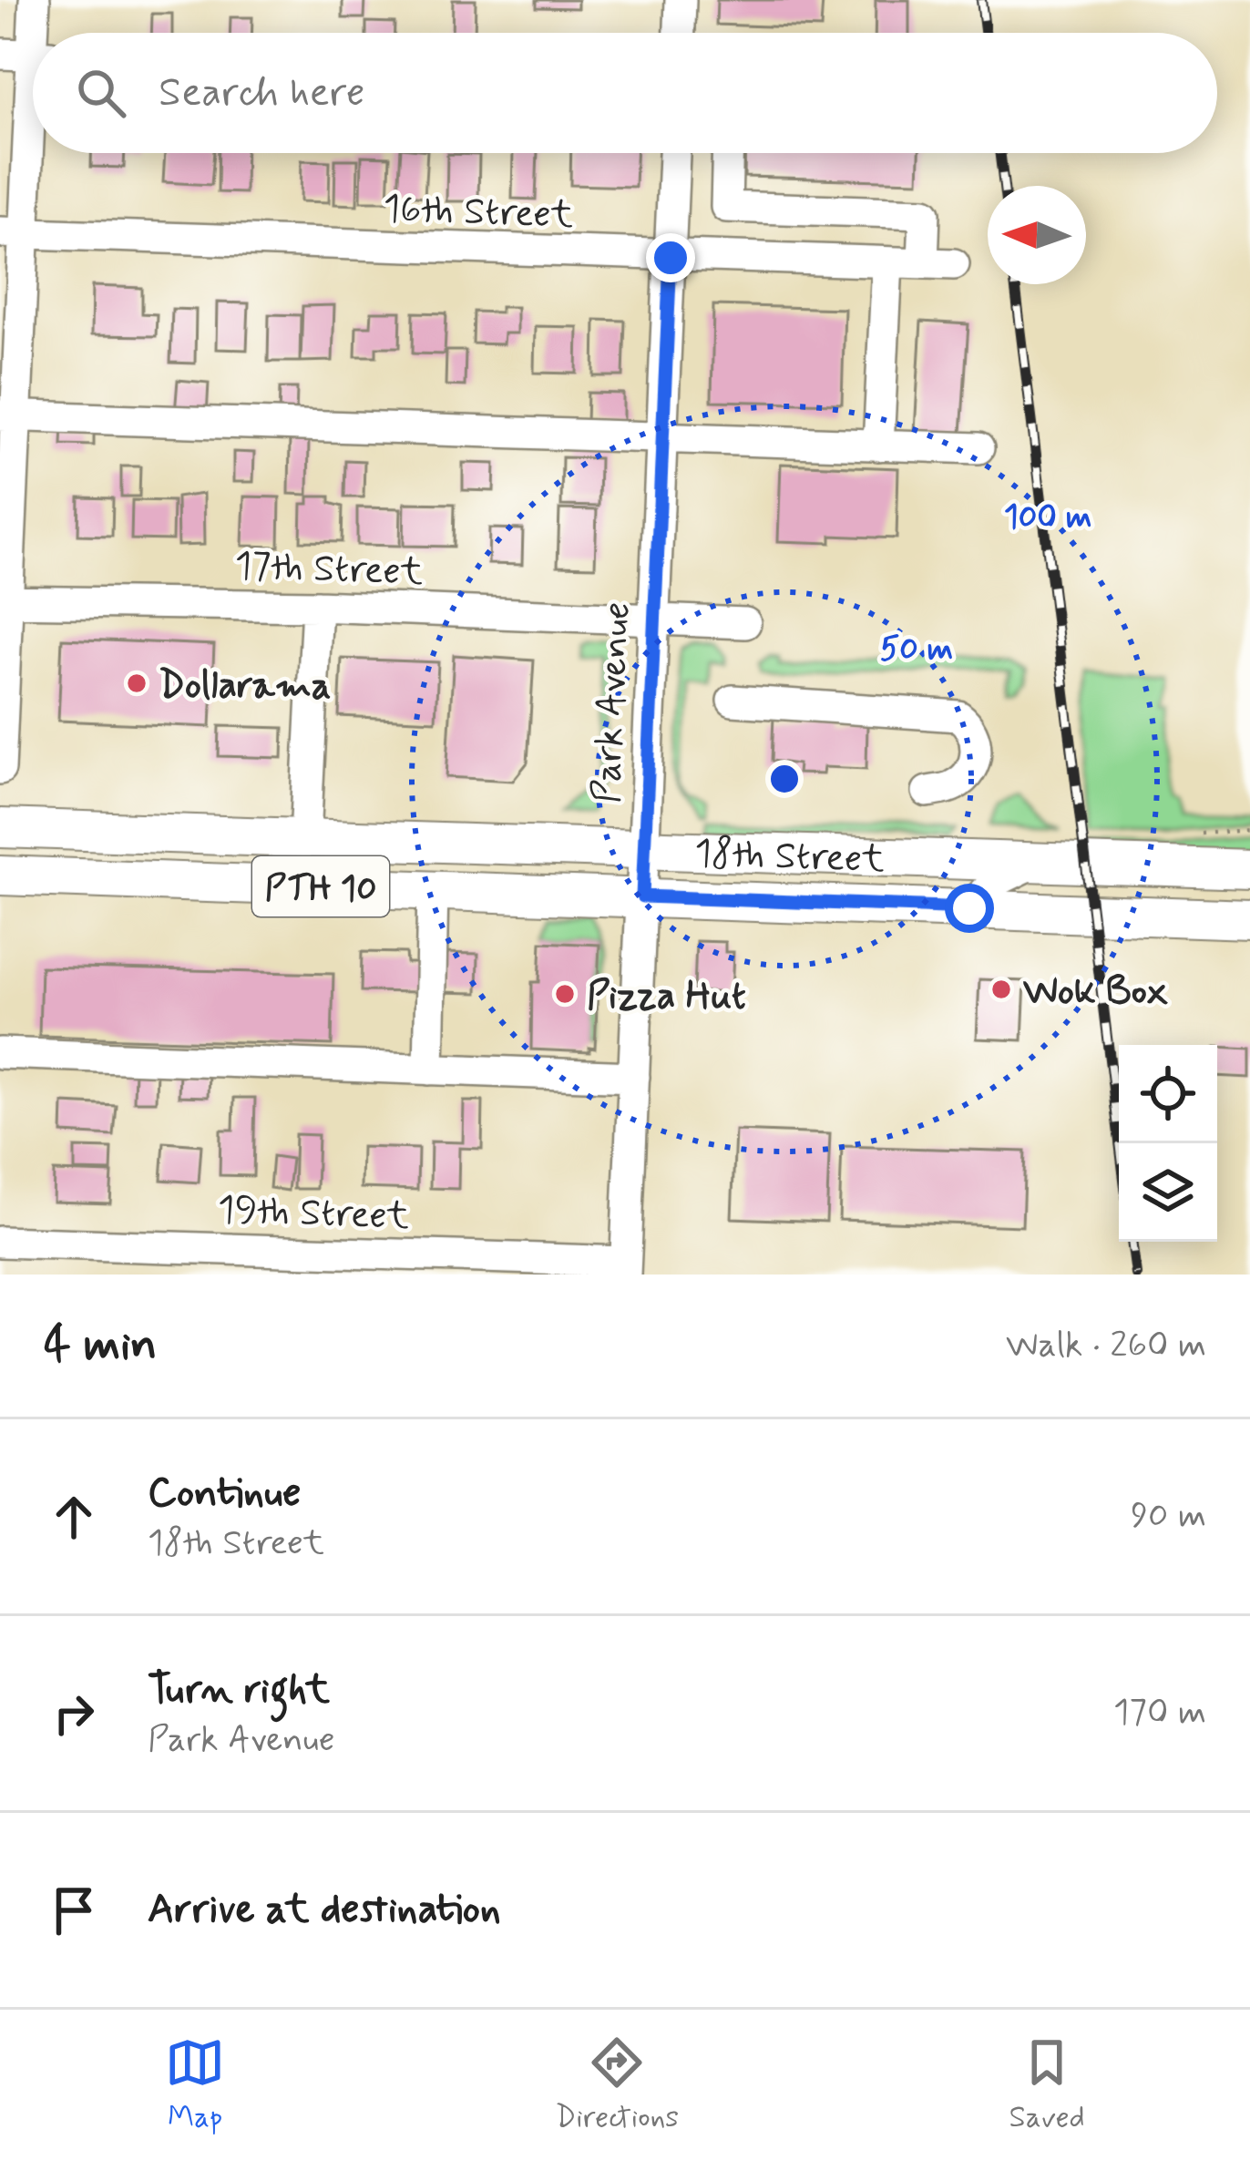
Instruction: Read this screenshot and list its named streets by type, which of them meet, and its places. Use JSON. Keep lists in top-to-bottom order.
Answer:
{
  "streets": {
    "main road": ["18th Street", "PTH 10"],
    "street": [
      "16th Street",
      "17th Street",
      "Park Avenue",
      "19th Street"
    ]
  },
  "crossings": [
    ["16th Street", "Park Avenue"],
    ["17th Street", "Park Avenue"],
    ["Park Avenue", "18th Street"],
    ["Park Avenue", "19th Street"]
  ],
  "places": ["Dollarama", "Wok Box", "Pizza Hut"],
  "north": "left",
  "page": {
    "search": "Search here",
    "heading": ["4 min", "Walk · 260 m"],
    "list": [
      ["Continue", "18th Street", "90 m"],
      ["Turn right", "Park Avenue", "170 m"],
      "Arrive at destination"
    ],
    "nav": ["Map", "Directions", "Saved"]
  },
  "rings": ["100 m", "50 m"]
}
